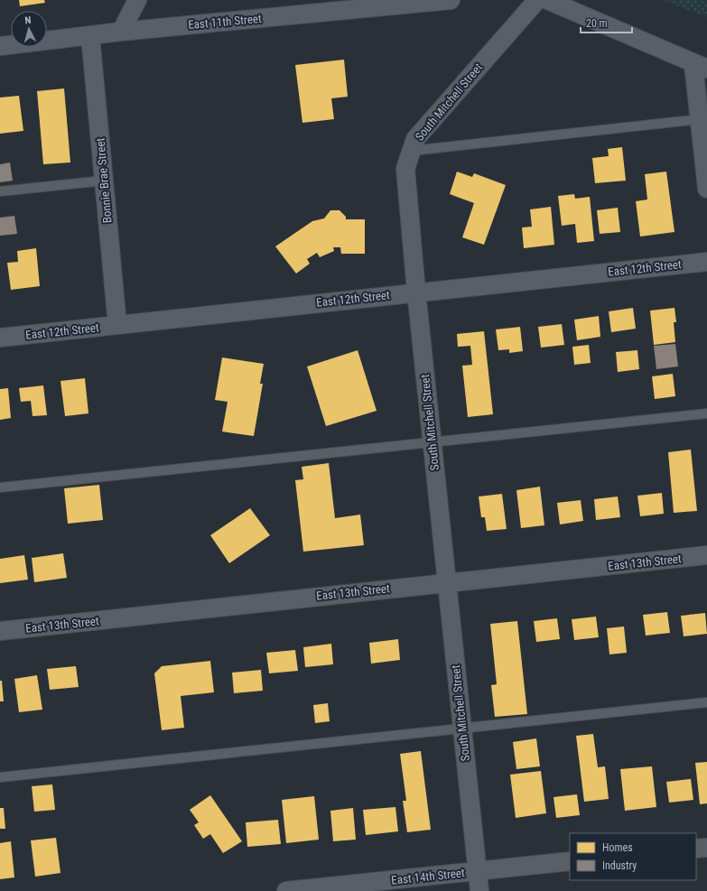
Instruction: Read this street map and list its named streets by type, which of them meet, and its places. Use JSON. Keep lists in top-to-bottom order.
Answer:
{
  "streets": {
    "street": [
      "East 11th Street",
      "South Mitchell Street",
      "Bonnie Brae Street",
      "East 12th Street",
      "East 13th Street",
      "East 14th Street"
    ]
  },
  "crossings": [
    ["East 11th Street", "Bonnie Brae Street"],
    ["South Mitchell Street", "East 12th Street"],
    ["South Mitchell Street", "East 13th Street"],
    ["South Mitchell Street", "East 14th Street"],
    ["Bonnie Brae Street", "East 12th Street"]
  ],
  "legend": ["Homes", "Industry"],
  "scale_bar": "20 m",
  "north": "top"
}
